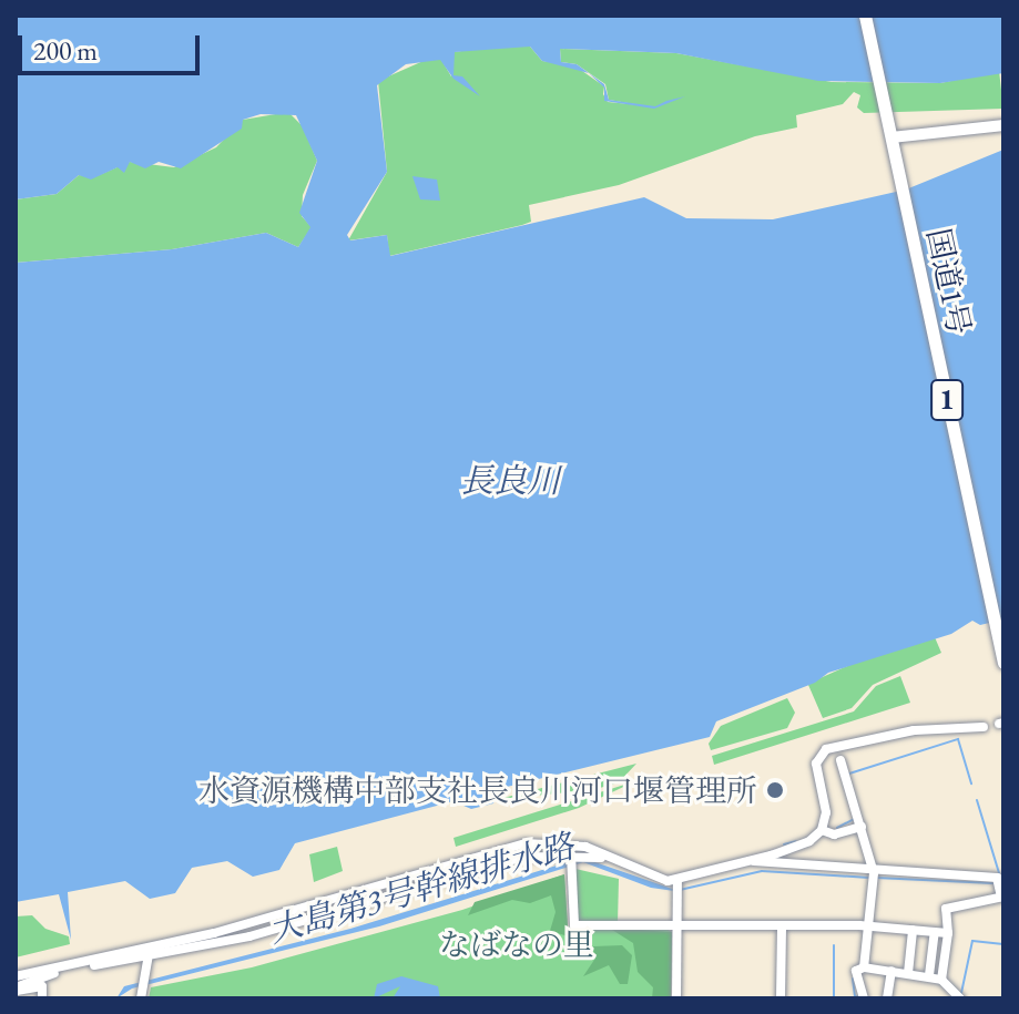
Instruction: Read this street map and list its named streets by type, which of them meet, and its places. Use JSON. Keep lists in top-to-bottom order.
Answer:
{
  "streets": {
    "highway": ["国道1号", "1"]
  },
  "water": ["長良川", "大島第3号幹線排水路"],
  "parks": ["なばなの里"],
  "places": ["水資源機構中部支社長良川河口堰管理所"],
  "scale_bar": "200 m"
}
